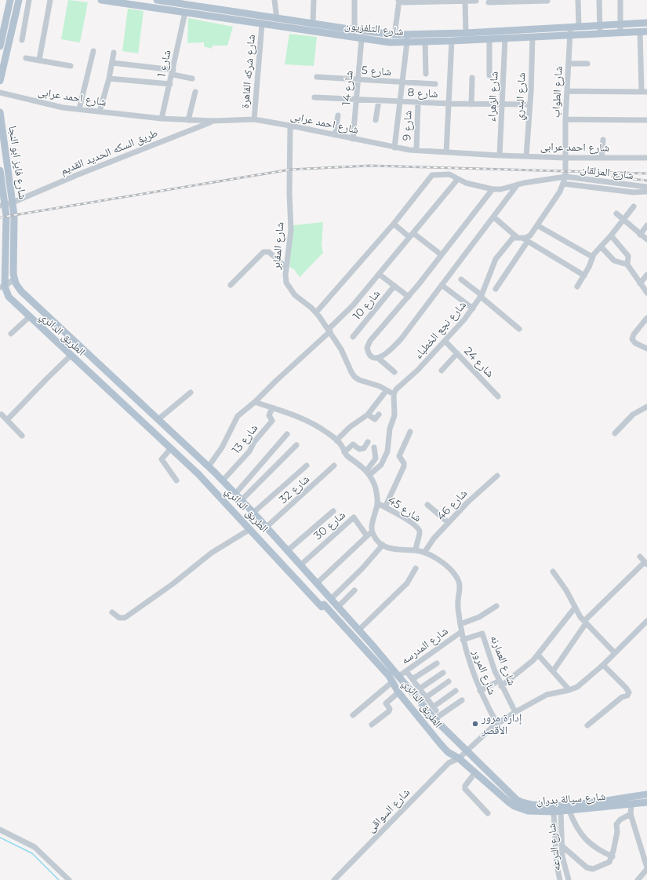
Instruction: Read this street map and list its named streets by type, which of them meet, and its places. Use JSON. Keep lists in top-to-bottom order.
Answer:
{
  "streets": {
    "main road": [
      "شارع التلفزيون",
      "شارع فايز ابو النجا",
      "الطريق الدائري",
      "شارع سيالة بدران"
    ],
    "street": [
      "شارع 1",
      "شارع 5",
      "شارع شركه القاهرة",
      "شارع 14",
      "شارع الطواب",
      "شارع 8",
      "شارع احمد عرابى",
      "شارع الزهراء",
      "شارع البدري",
      "شارع 9",
      "طريق السكه الحديد القديم",
      "شارع المزلقان",
      "شارع المقابر",
      "شارع 10",
      "شارع نجع الخطباء",
      "شارع 24",
      "شارع 13",
      "شارع 32",
      "شارع 46",
      "شارع 45",
      "شارع 30",
      "شارع المدرسه",
      "شارع العمارنه",
      "شارع المرور",
      "شارع السواقى",
      "شارع الترعه"
    ]
  },
  "crossings": [
    ["شارع التلفزيون", "شارع 1"],
    ["شارع التلفزيون", "شارع شركه القاهرة"],
    ["شارع التلفزيون", "شارع 14"],
    ["شارع التلفزيون", "شارع الطواب"],
    ["شارع التلفزيون", "شارع الزهراء"],
    ["شارع التلفزيون", "شارع البدري"],
    ["شارع 1", "شارع احمد عرابى"],
    ["شارع 5", "شارع 14"],
    ["شارع شركه القاهرة", "شارع احمد عرابى"],
    ["شارع 14", "شارع 8"],
    ["شارع 14", "شارع احمد عرابى"],
    ["شارع الطواب", "شارع احمد عرابى"],
    ["شارع الطواب", "شارع نجع الخطباء"],
    ["شارع 8", "شارع الزهراء"],
    ["شارع 8", "شارع البدري"],
    ["شارع 8", "شارع 9"],
    ["شارع احمد عرابى", "شارع الزهراء"],
    ["شارع احمد عرابى", "شارع البدري"],
    ["شارع احمد عرابى", "شارع 9"],
    ["شارع احمد عرابى", "طريق السكه الحديد القديم"],
    ["شارع احمد عرابى", "شارع المقابر"],
    ["شارع احمد عرابى", "شارع نجع الخطباء"],
    ["طريق السكه الحديد القديم", "شارع فايز ابو النجا"],
    ["شارع فايز ابو النجا", "الطريق الدائري"],
    ["شارع المزلقان", "شارع المقابر"],
    ["شارع المزلقان", "شارع نجع الخطباء"],
    ["شارع المقابر", "شارع نجع الخطباء"],
    ["شارع نجع الخطباء", "شارع 24"],
    ["الطريق الدائري", "شارع 13"],
    ["الطريق الدائري", "شارع 32"],
    ["الطريق الدائري", "شارع 30"],
    ["الطريق الدائري", "شارع المدرسه"],
    ["الطريق الدائري", "شارع سيالة بدران"],
    ["الطريق الدائري", "شارع السواقى"],
    ["شارع 46", "شارع المرور"],
    ["شارع 45", "شارع المرور"],
    ["شارع المدرسه", "شارع المرور"],
    ["شارع العمارنه", "شارع المرور"],
    ["شارع العمارنه", "شارع السواقى"],
    ["شارع المرور", "شارع السواقى"],
    ["شارع سيالة بدران", "شارع السواقى"],
    ["شارع سيالة بدران", "شارع الترعه"]
  ],
  "places": ["إدارة مرور الأقصر"]
}
